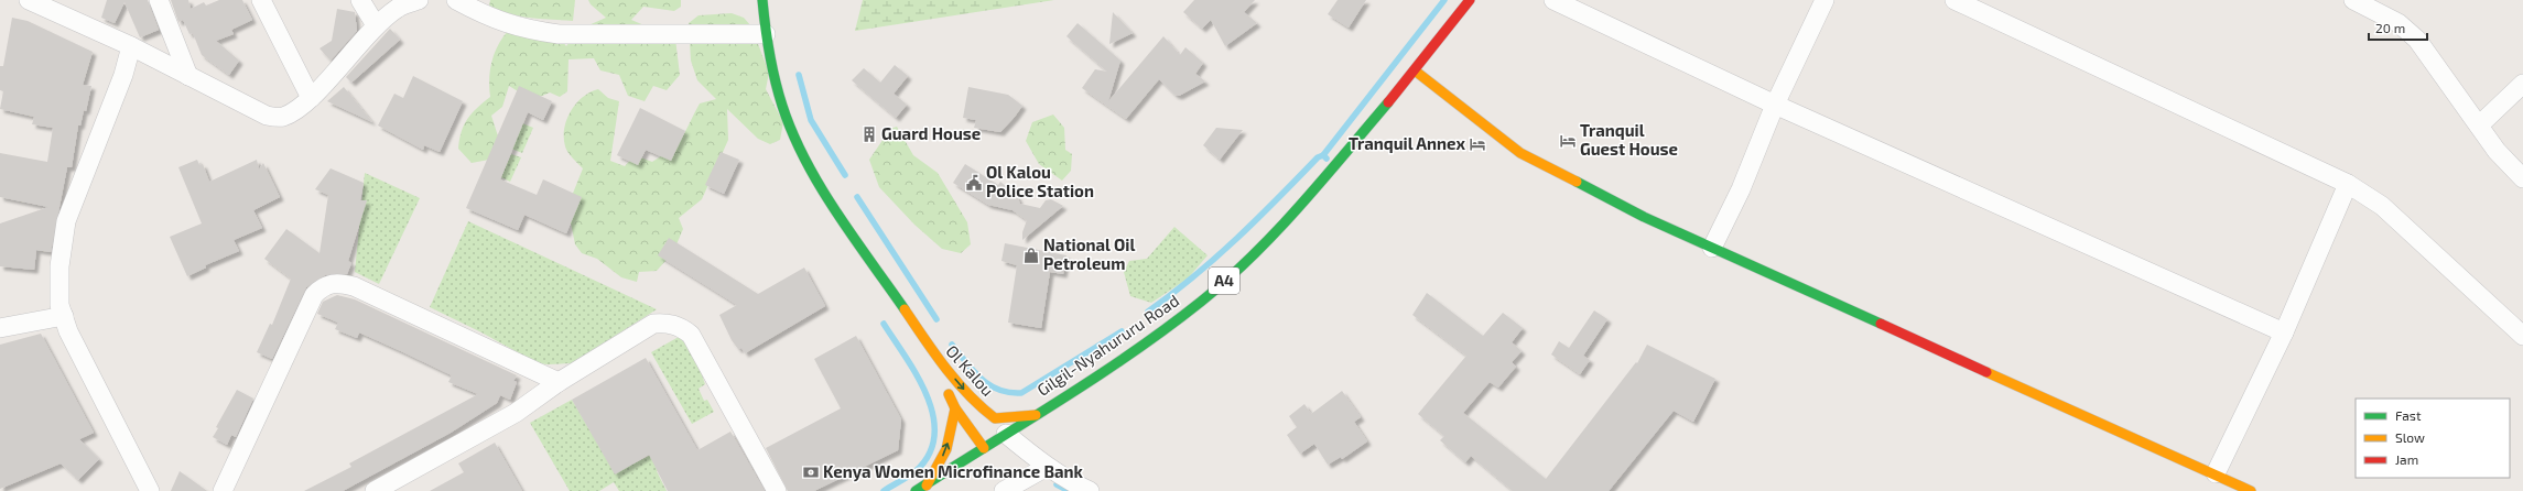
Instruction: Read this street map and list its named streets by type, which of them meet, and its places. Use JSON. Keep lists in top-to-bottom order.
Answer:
{
  "streets": {
    "main road": ["A4", "Gilgil-Nyahururu Road", "Ol Kalou"]
  },
  "crossings": [
    ["Gilgil-Nyahururu Road", "Ol Kalou"]
  ],
  "places": {
    "building": ["Guard House"],
    "hotel": ["Tranquil Guest House", "Tranquil Annex"],
    "public building": ["Ol Kalou Police Station"],
    "shop": ["National Oil Petroleum"],
    "bank": ["Kenya Women Microfinance Bank"]
  },
  "legend": ["Fast", "Slow", "Jam"],
  "scale_bar": "20 m"
}
